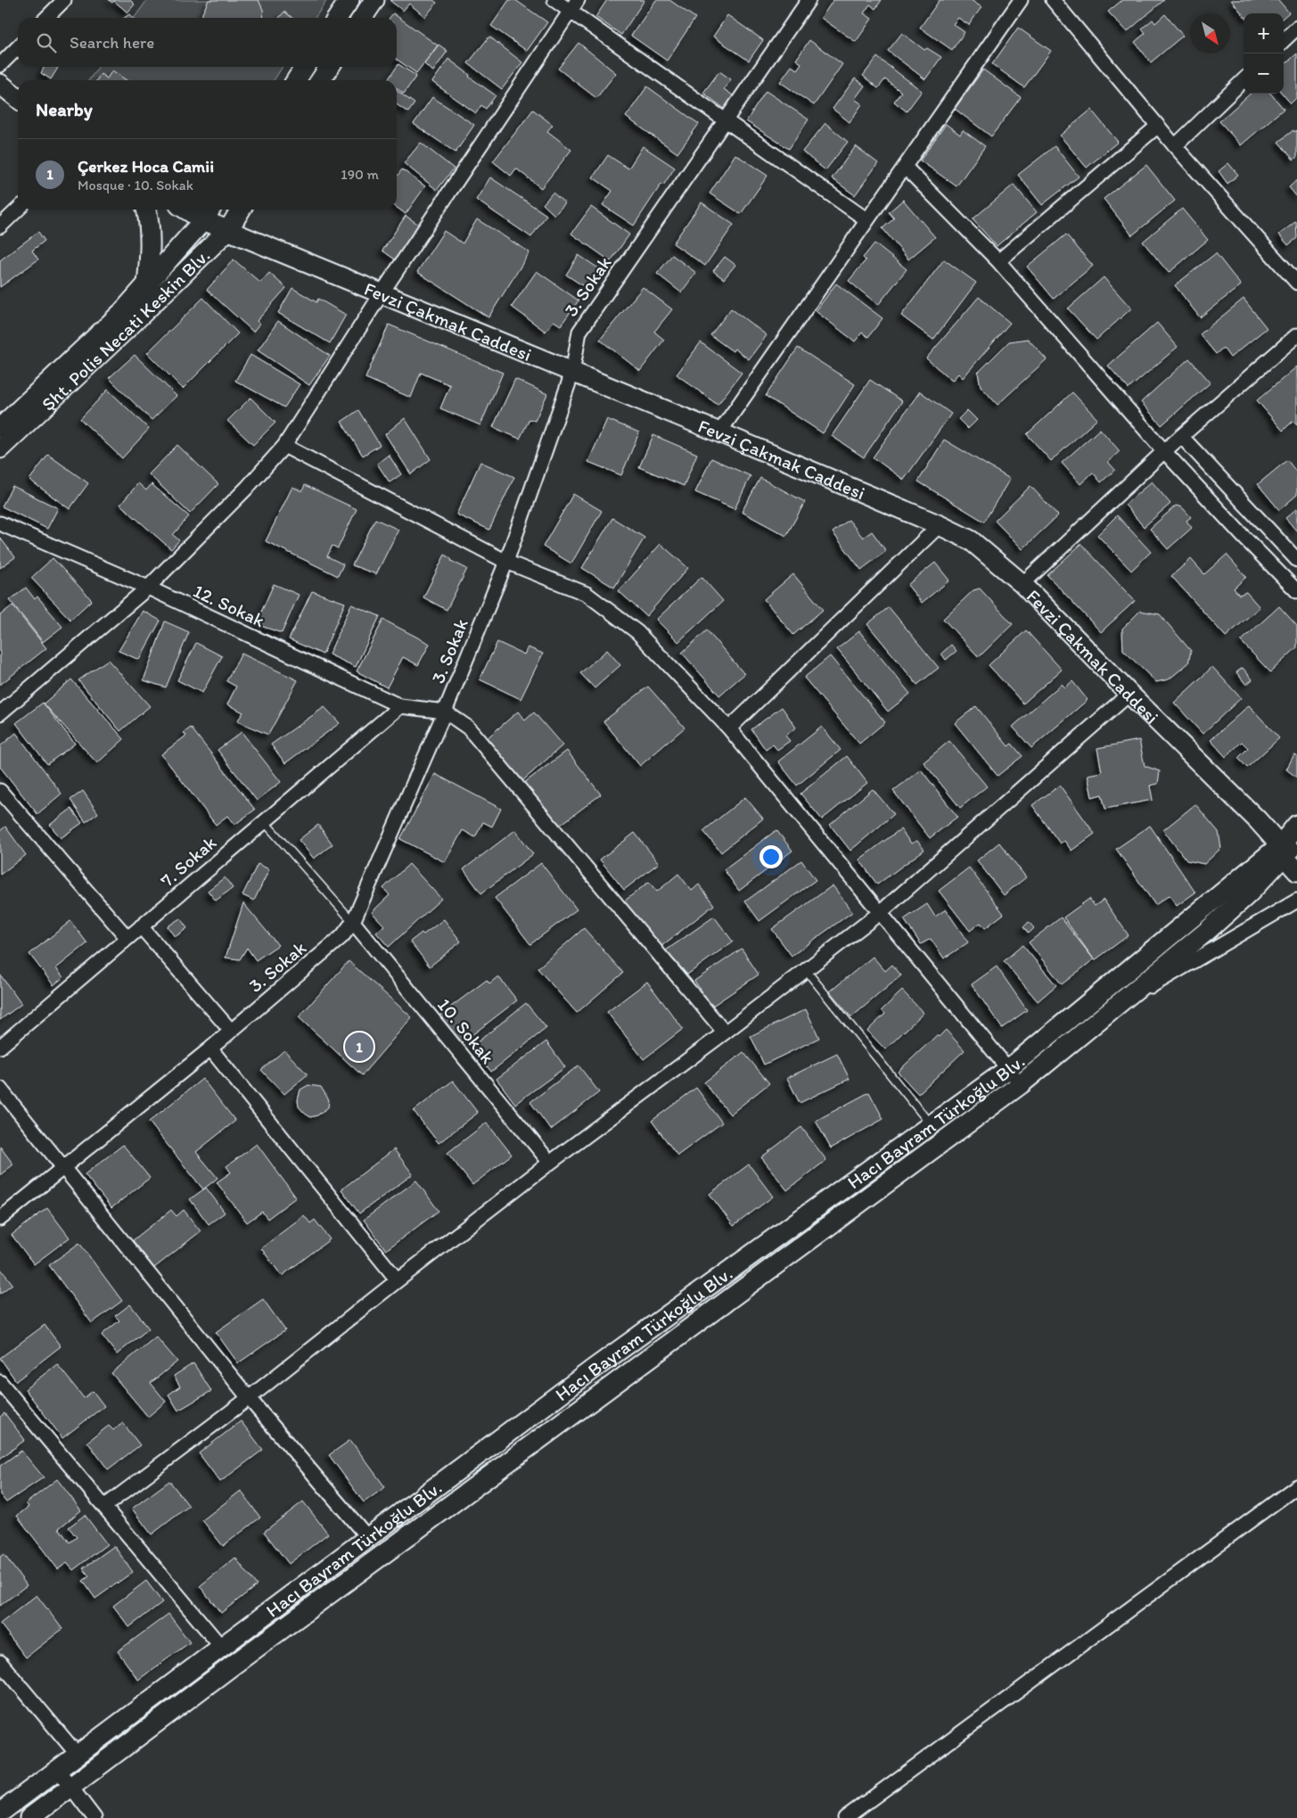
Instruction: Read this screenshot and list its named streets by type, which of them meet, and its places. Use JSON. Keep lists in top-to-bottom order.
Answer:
{
  "streets": {
    "street": [
      "3. Sokak",
      "Fevzi Çakmak Caddesi",
      "Şht. Polis Necati Keskin Blv.",
      "12. Sokak",
      "7. Sokak",
      "10. Sokak",
      "Hacı Bayram Türkoğlu Blv."
    ]
  },
  "crossings": [
    ["3. Sokak", "Fevzi Çakmak Caddesi"],
    ["3. Sokak", "12. Sokak"],
    ["3. Sokak", "10. Sokak"],
    ["Fevzi Çakmak Caddesi", "Şht. Polis Necati Keskin Blv."],
    ["Fevzi Çakmak Caddesi", "Hacı Bayram Türkoğlu Blv."],
    ["12. Sokak", "7. Sokak"]
  ],
  "north": "bottom right",
  "page": {
    "map_buttons": ["+", "−"],
    "search": "Search here",
    "heading": "Nearby",
    "list": [
      {
        "mark": "1",
        "name": "Çerkez Hoca Camii",
        "note": "Mosque · 10. Sokak",
        "value": "190 m"
      }
    ],
    "pins": "1"
  }
}
